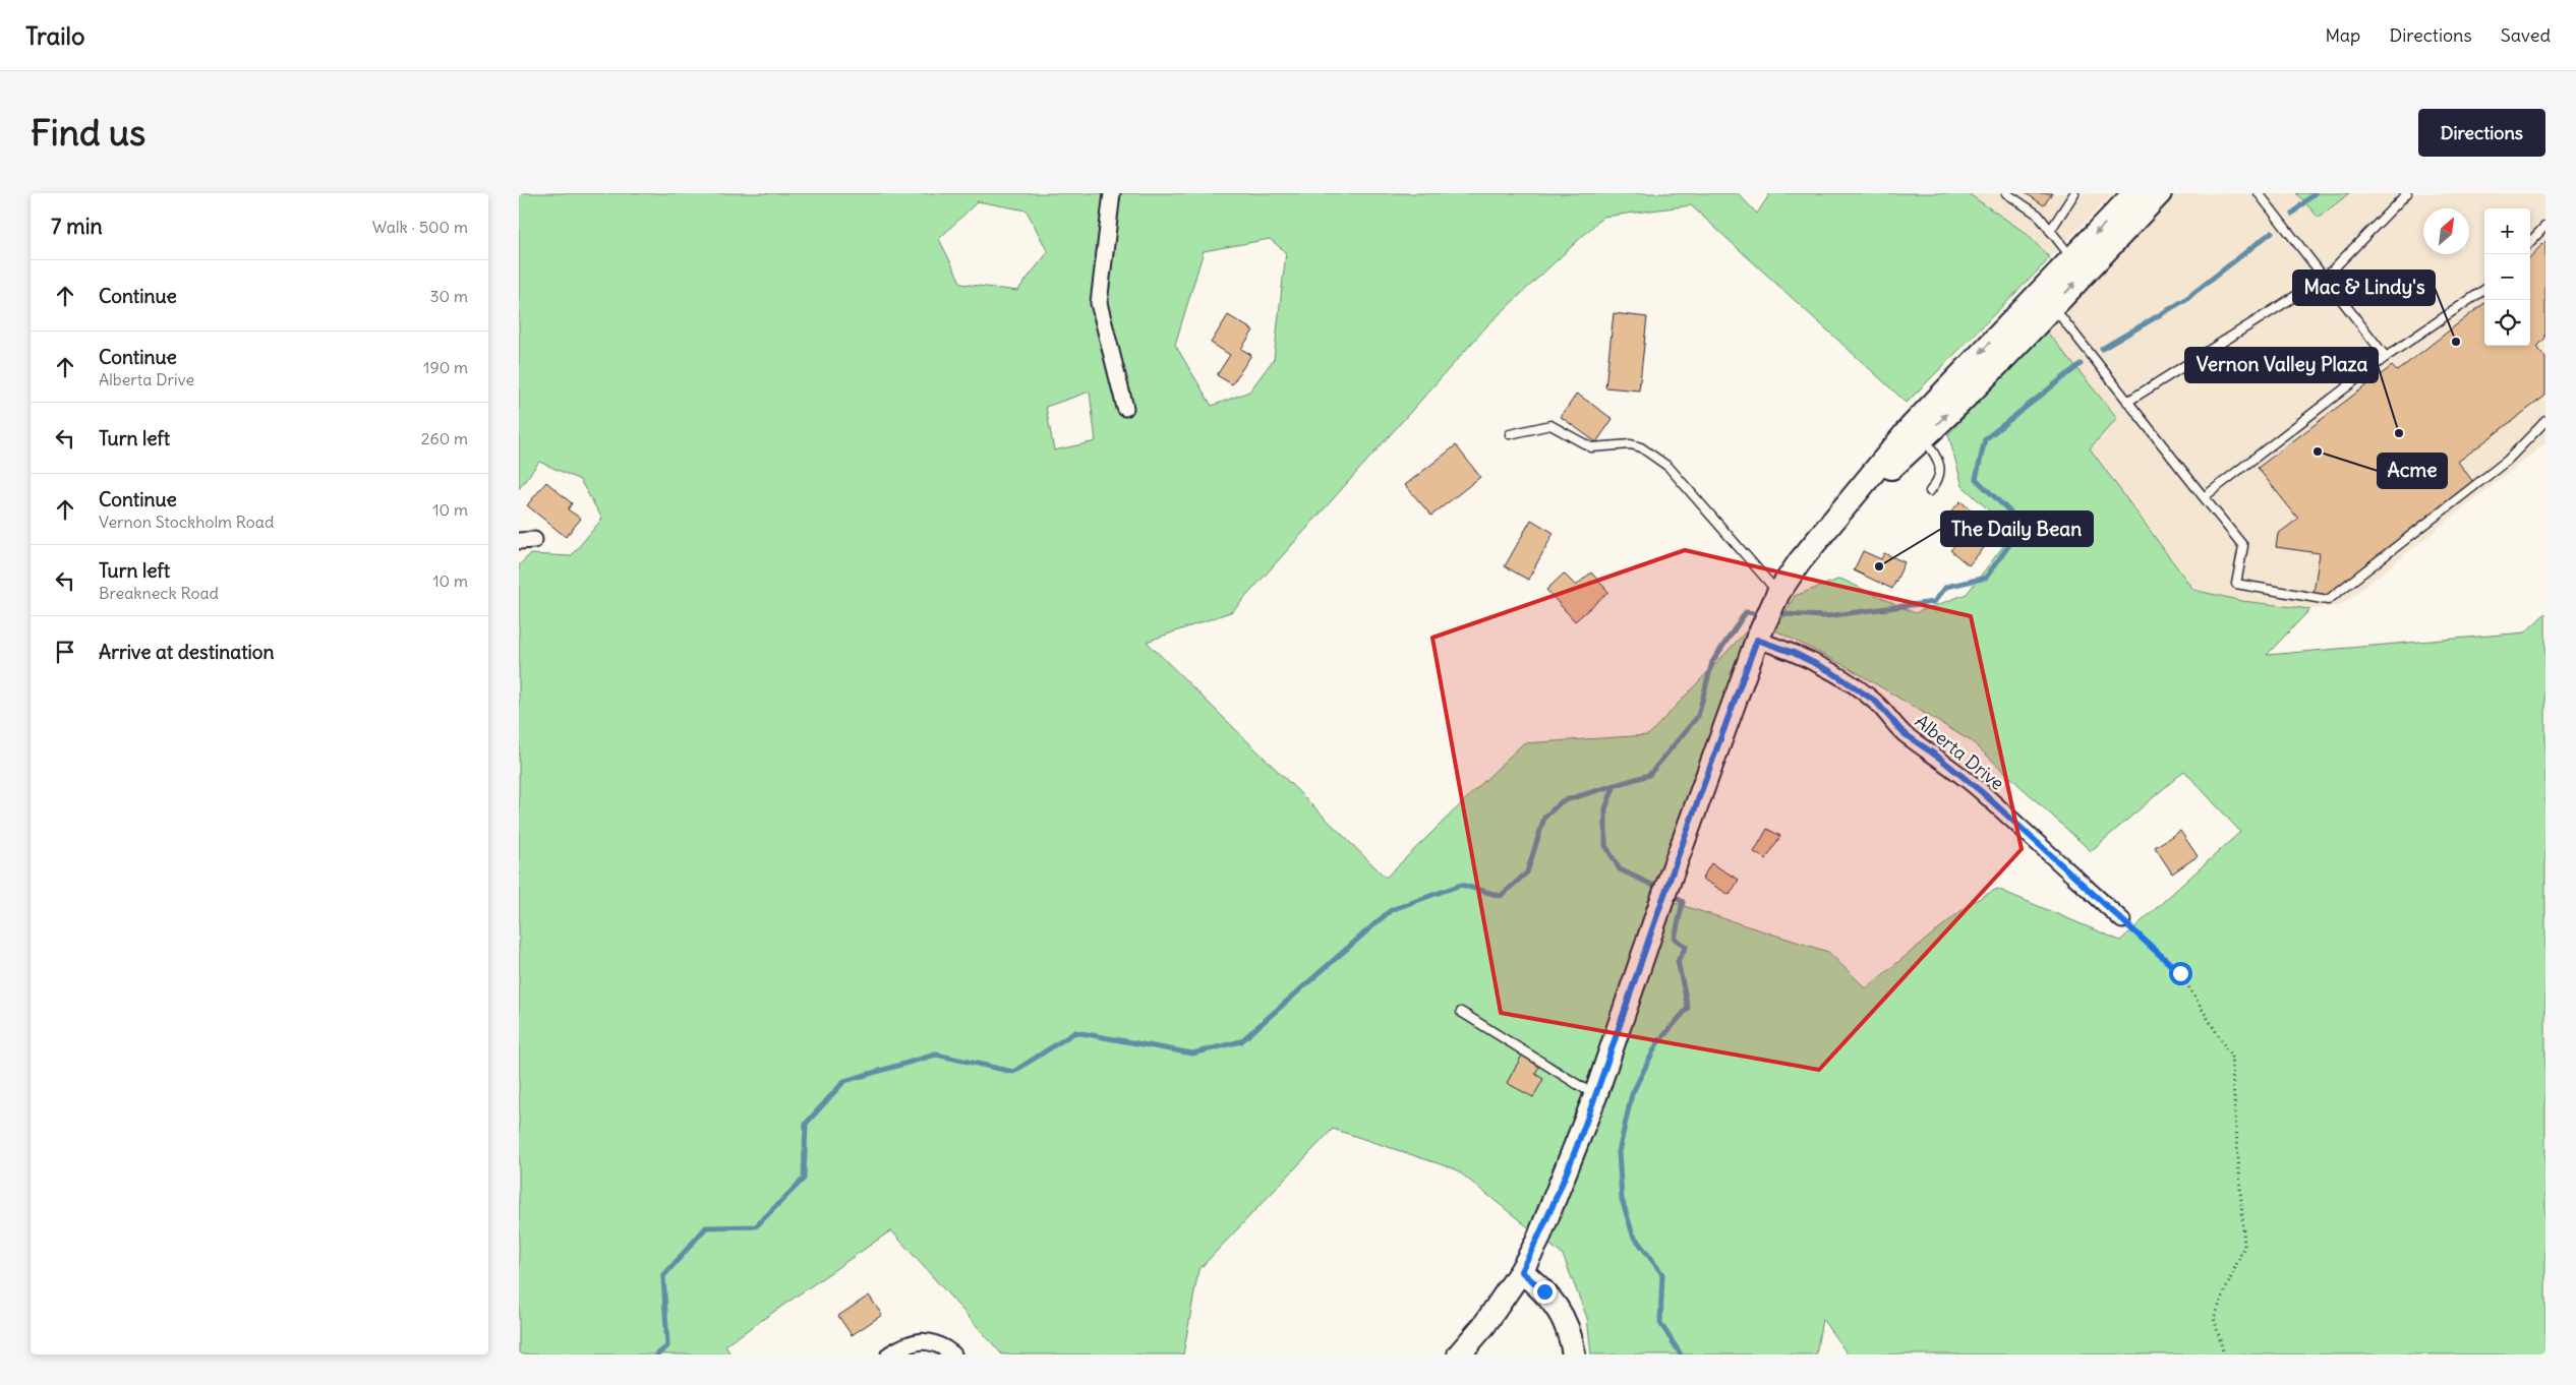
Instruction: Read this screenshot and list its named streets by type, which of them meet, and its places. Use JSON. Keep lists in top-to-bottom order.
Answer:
{
  "streets": {
    "street": ["Alberta Drive"]
  },
  "places": [
    "Mac & Lindy's",
    "Vernon Valley Plaza",
    "Acme",
    "The Daily Bean"
  ],
  "north": "top right",
  "page": {
    "header": "Trailo",
    "nav": ["Map", "Directions", "Saved"],
    "buttons": "Directions",
    "title": "Find us",
    "heading": ["7 min", "Walk · 500 m"],
    "map_buttons": ["+", "−"],
    "list": [
      ["Continue", "30 m"],
      ["Continue", "Alberta Drive", "190 m"],
      ["Turn left", "260 m"],
      ["Continue", "Vernon Stockholm Road", "10 m"],
      ["Turn left", "Breakneck Road", "10 m"],
      "Arrive at destination"
    ]
  }
}
